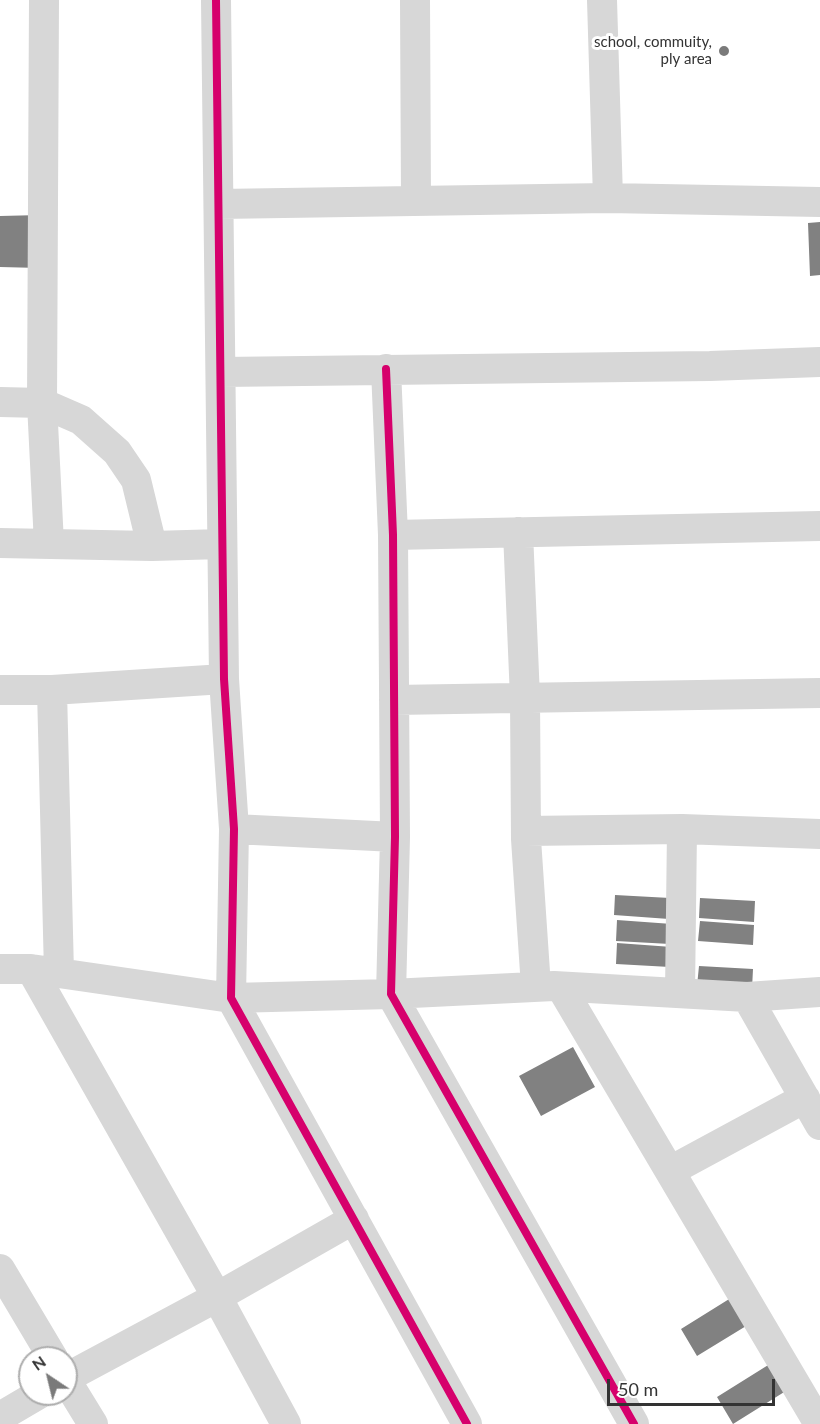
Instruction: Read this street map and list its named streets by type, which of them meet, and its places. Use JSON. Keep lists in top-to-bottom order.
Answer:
{
  "places": ["school, commuity, ply area"],
  "scale_bar": "50 m",
  "north": "top left"
}
